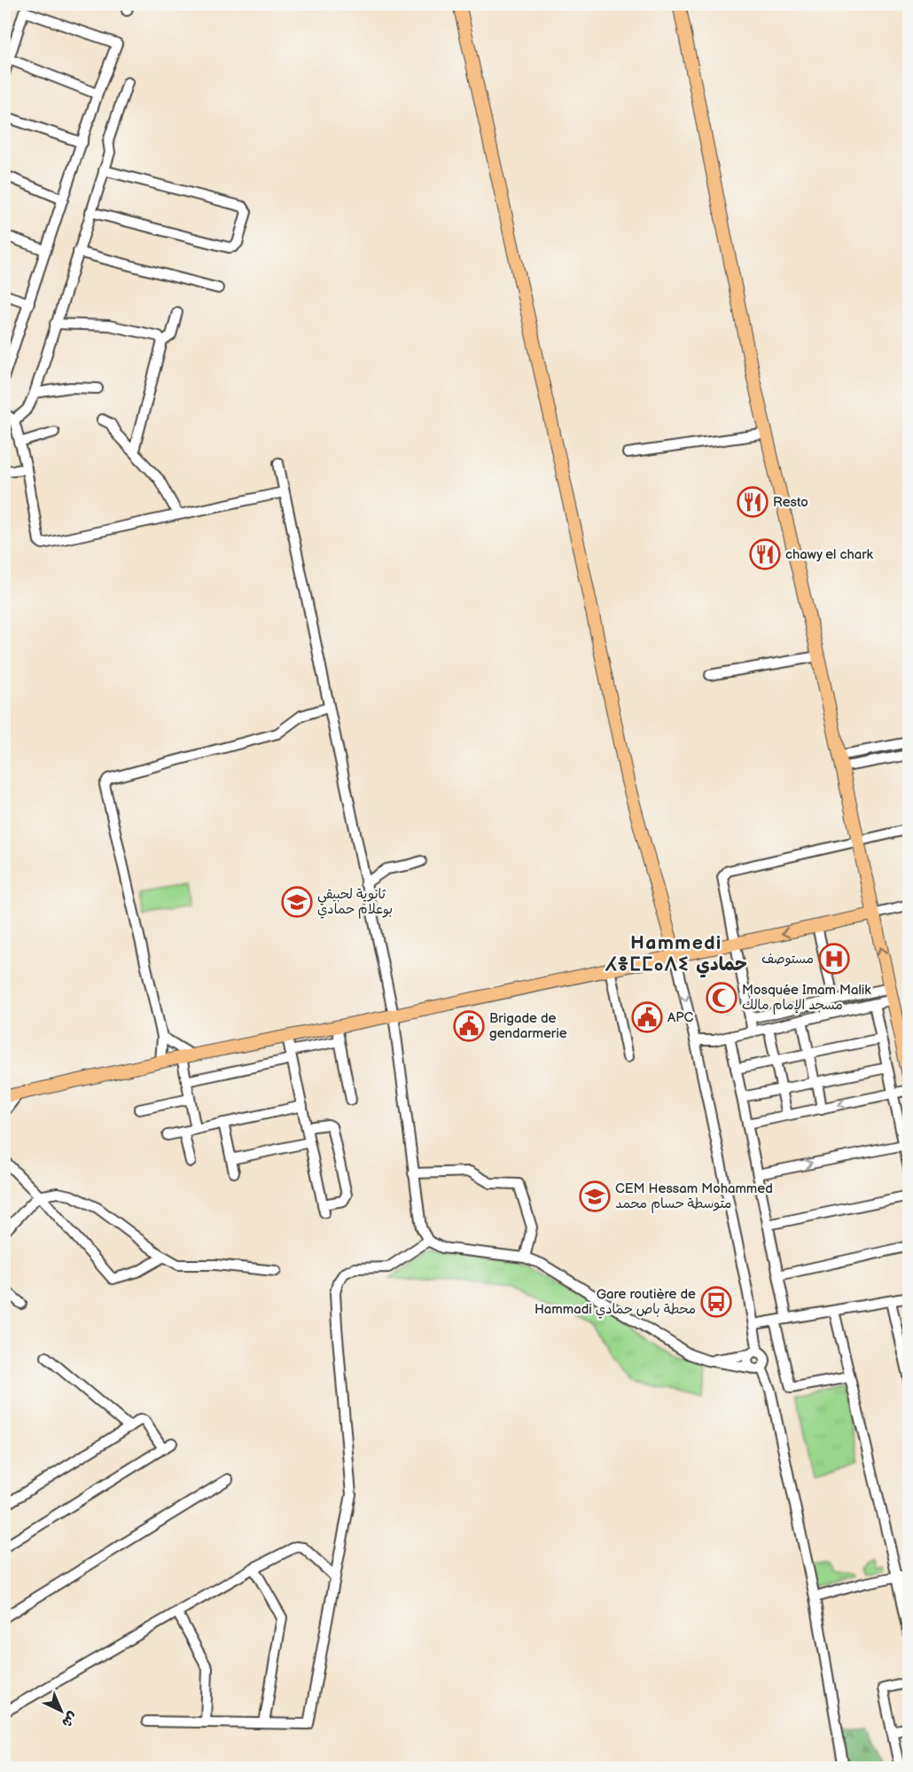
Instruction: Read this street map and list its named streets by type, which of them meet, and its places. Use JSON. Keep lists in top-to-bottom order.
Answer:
{
  "districts": ["Hammedi ⵃⴻⵎⵎⴰⴷⵉ حمادي"],
  "places": {
    "restaurant": ["Resto", "chawy el chark"],
    "school or university": ["ثانوية لحبيقي بوعلام حمادي", "CEM Hessam Mohammed متوسطة حسام محمد"],
    "hospital": ["مستوصف"],
    "mosque": ["Mosquée Imam Malik مسجد الإمام مالك"],
    "public building": ["APC", "Brigade de gendarmerie"],
    "bus stop": ["Gare routière de Hammadi محطة باص حمادي"]
  },
  "north": "bottom right"
}
